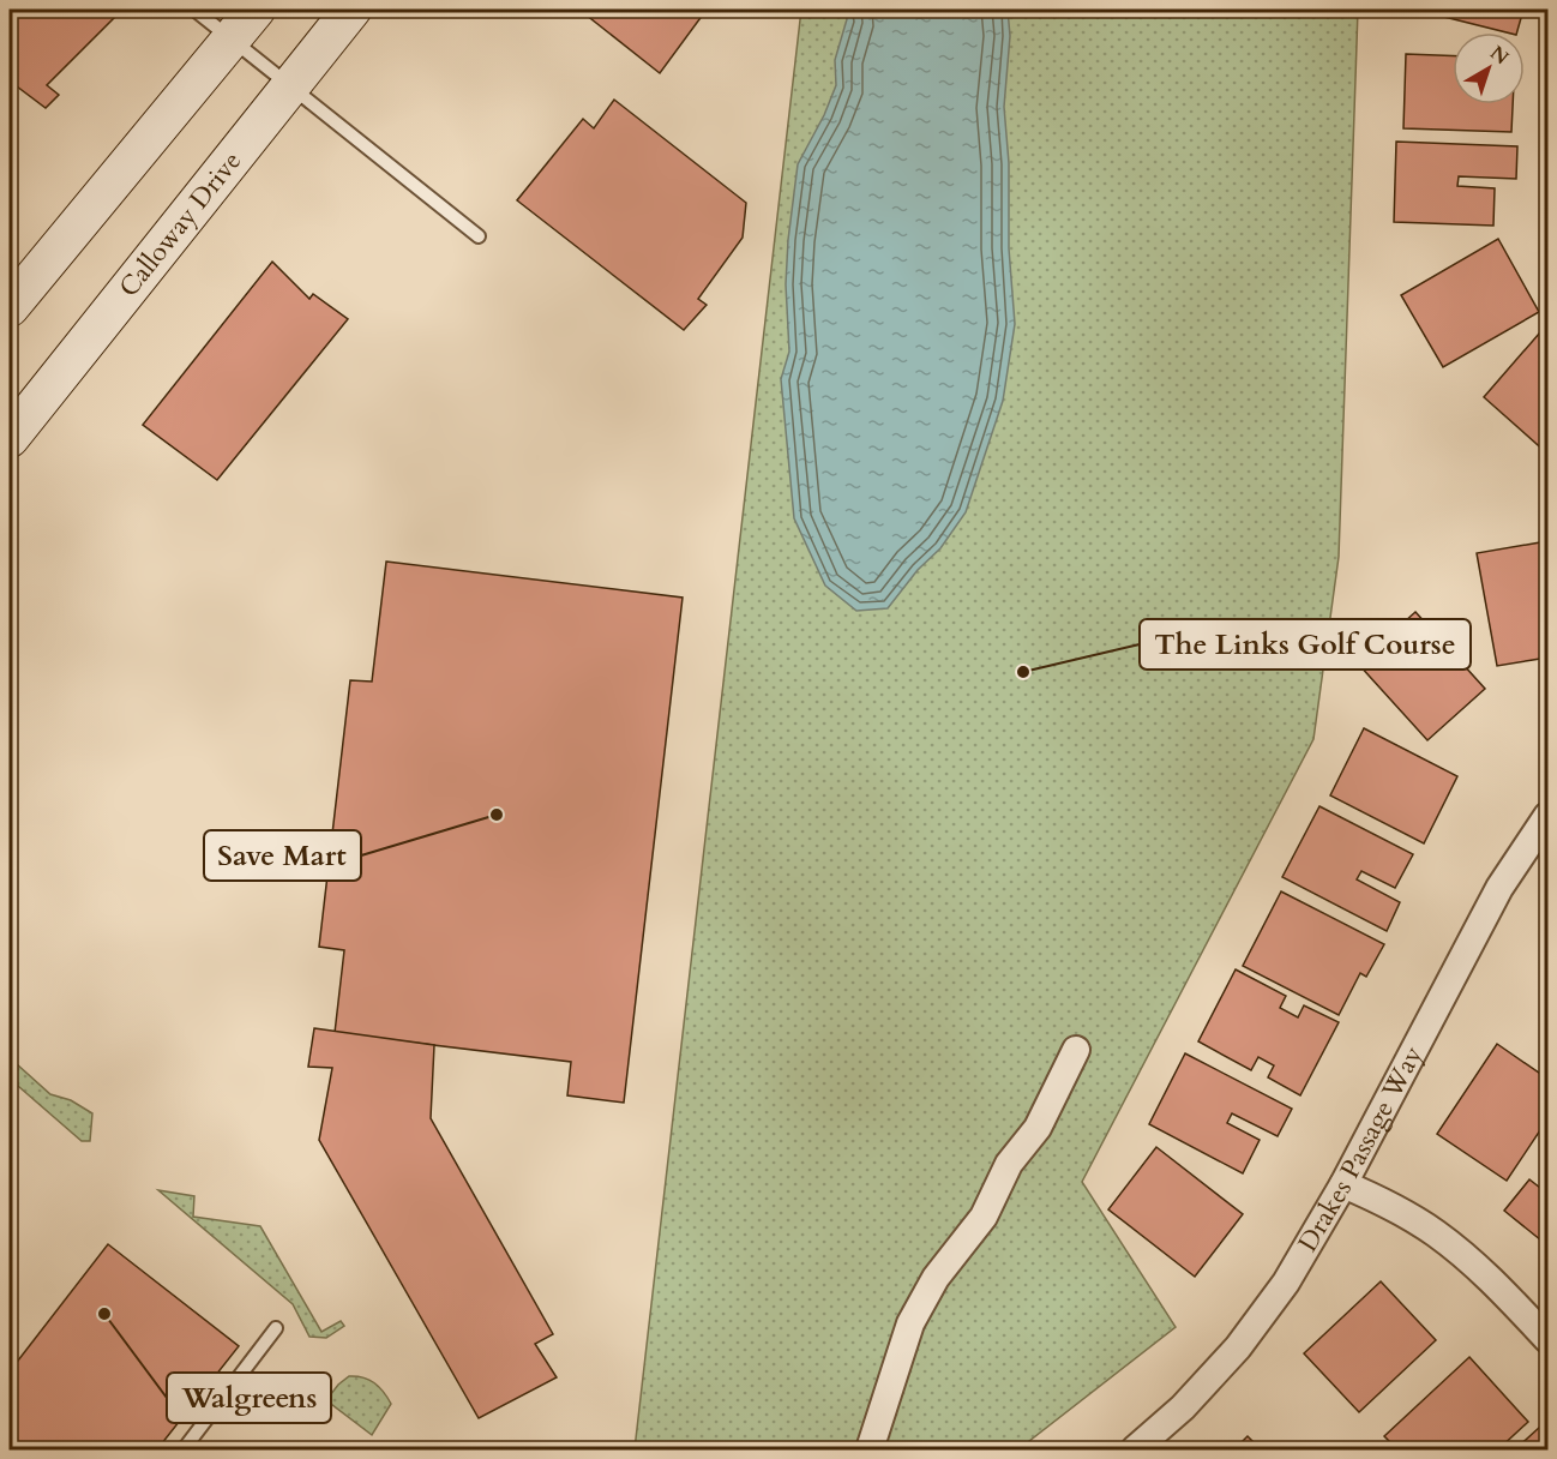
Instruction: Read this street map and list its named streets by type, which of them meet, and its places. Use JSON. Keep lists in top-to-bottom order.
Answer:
{
  "streets": {
    "main road": ["Calloway Drive"],
    "street": ["Drakes Passage Way"]
  },
  "places": ["The Links Golf Course", "Save Mart", "Walgreens"],
  "north": "top right"
}
